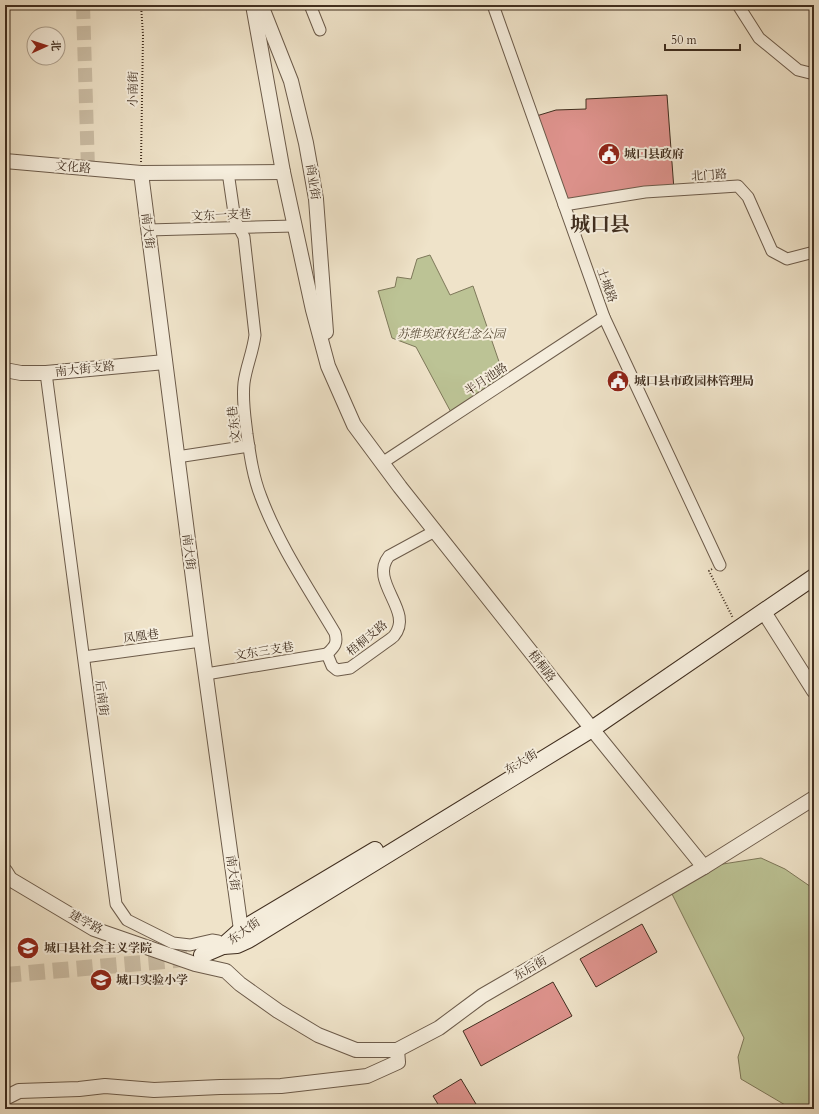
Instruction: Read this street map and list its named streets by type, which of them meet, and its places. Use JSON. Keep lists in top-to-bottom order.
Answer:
{
  "streets": {
    "main road": ["东大街"],
    "street": [
      "文化路",
      "北门路",
      "商业街",
      "文东一支巷",
      "南大街",
      "土城路",
      "南大街支路",
      "半月池路",
      "文东巷",
      "凤凰巷",
      "梧桐支路",
      "文东三支巷",
      "梧桐路",
      "后南街",
      "建学路",
      "东后街"
    ],
    "path": ["小南街"]
  },
  "crossings": [
    ["小南街", "文化路"],
    ["小南街", "南大街"],
    ["文化路", "商业街"],
    ["文化路", "南大街"],
    ["文化路", "文东巷"],
    ["北门路", "土城路"],
    ["商业街", "文东一支巷"],
    ["商业街", "半月池路"],
    ["商业街", "梧桐路"],
    ["文东一支巷", "南大街"],
    ["文东一支巷", "文东巷"],
    ["南大街", "南大街支路"],
    ["南大街", "凤凰巷"],
    ["南大街", "文东三支巷"],
    ["南大街", "东大街"],
    ["土城路", "半月池路"],
    ["南大街支路", "后南街"],
    ["半月池路", "梧桐路"],
    ["文东巷", "梧桐支路"],
    ["文东巷", "文东三支巷"],
    ["凤凰巷", "后南街"],
    ["梧桐支路", "文东三支巷"],
    ["梧桐支路", "梧桐路"],
    ["梧桐路", "东大街"],
    ["梧桐路", "东后街"],
    ["后南街", "东大街"],
    ["建学路", "东后街"]
  ],
  "districts": ["城口县"],
  "parks": ["苏维埃政权纪念公园"],
  "places": {
    "public building": ["城口县政府", "城口县市政园林管理局"],
    "school or university": ["城口县社会主义学院", "城口实验小学"]
  },
  "scale_bar": "50 m",
  "north": "right"
}
